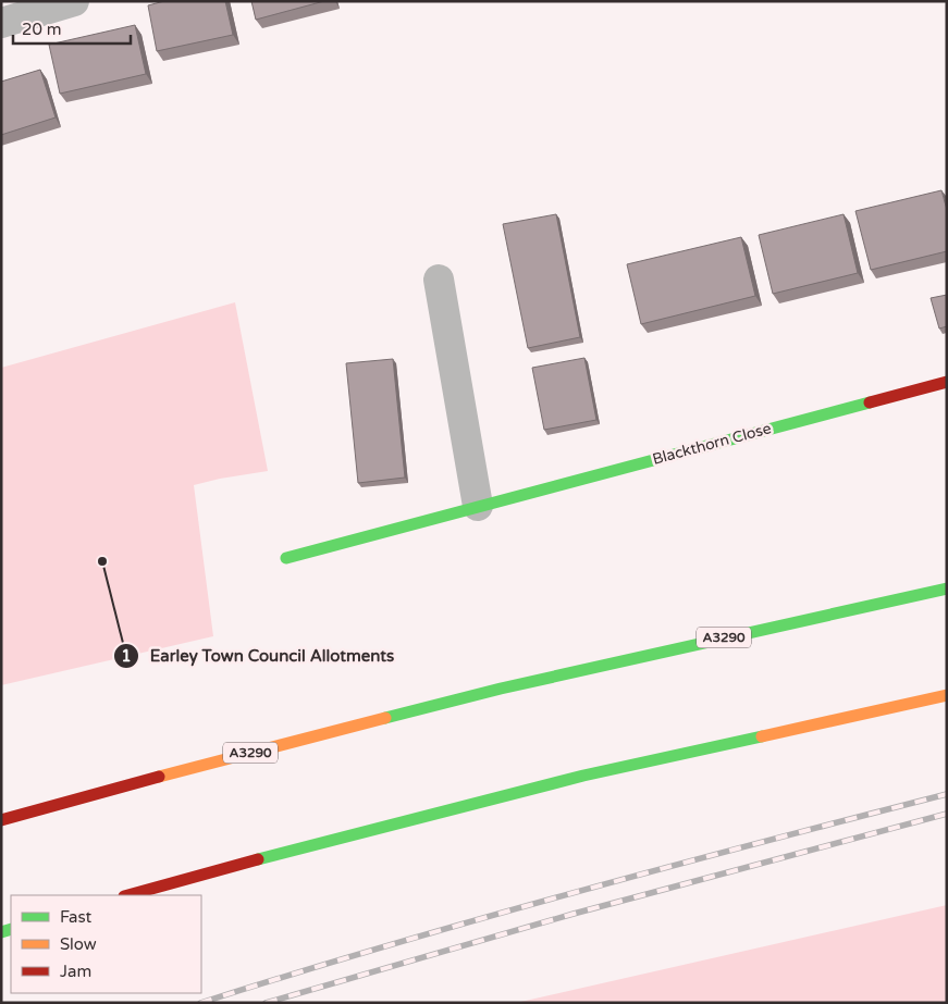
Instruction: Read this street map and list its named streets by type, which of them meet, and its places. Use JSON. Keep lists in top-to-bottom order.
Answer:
{
  "streets": {
    "main road": ["Blackthorn Close", "A3290"]
  },
  "places": ["Earley Town Council Allotments"],
  "legend": ["Fast", "Slow", "Jam"],
  "scale_bar": "20 m"
}
